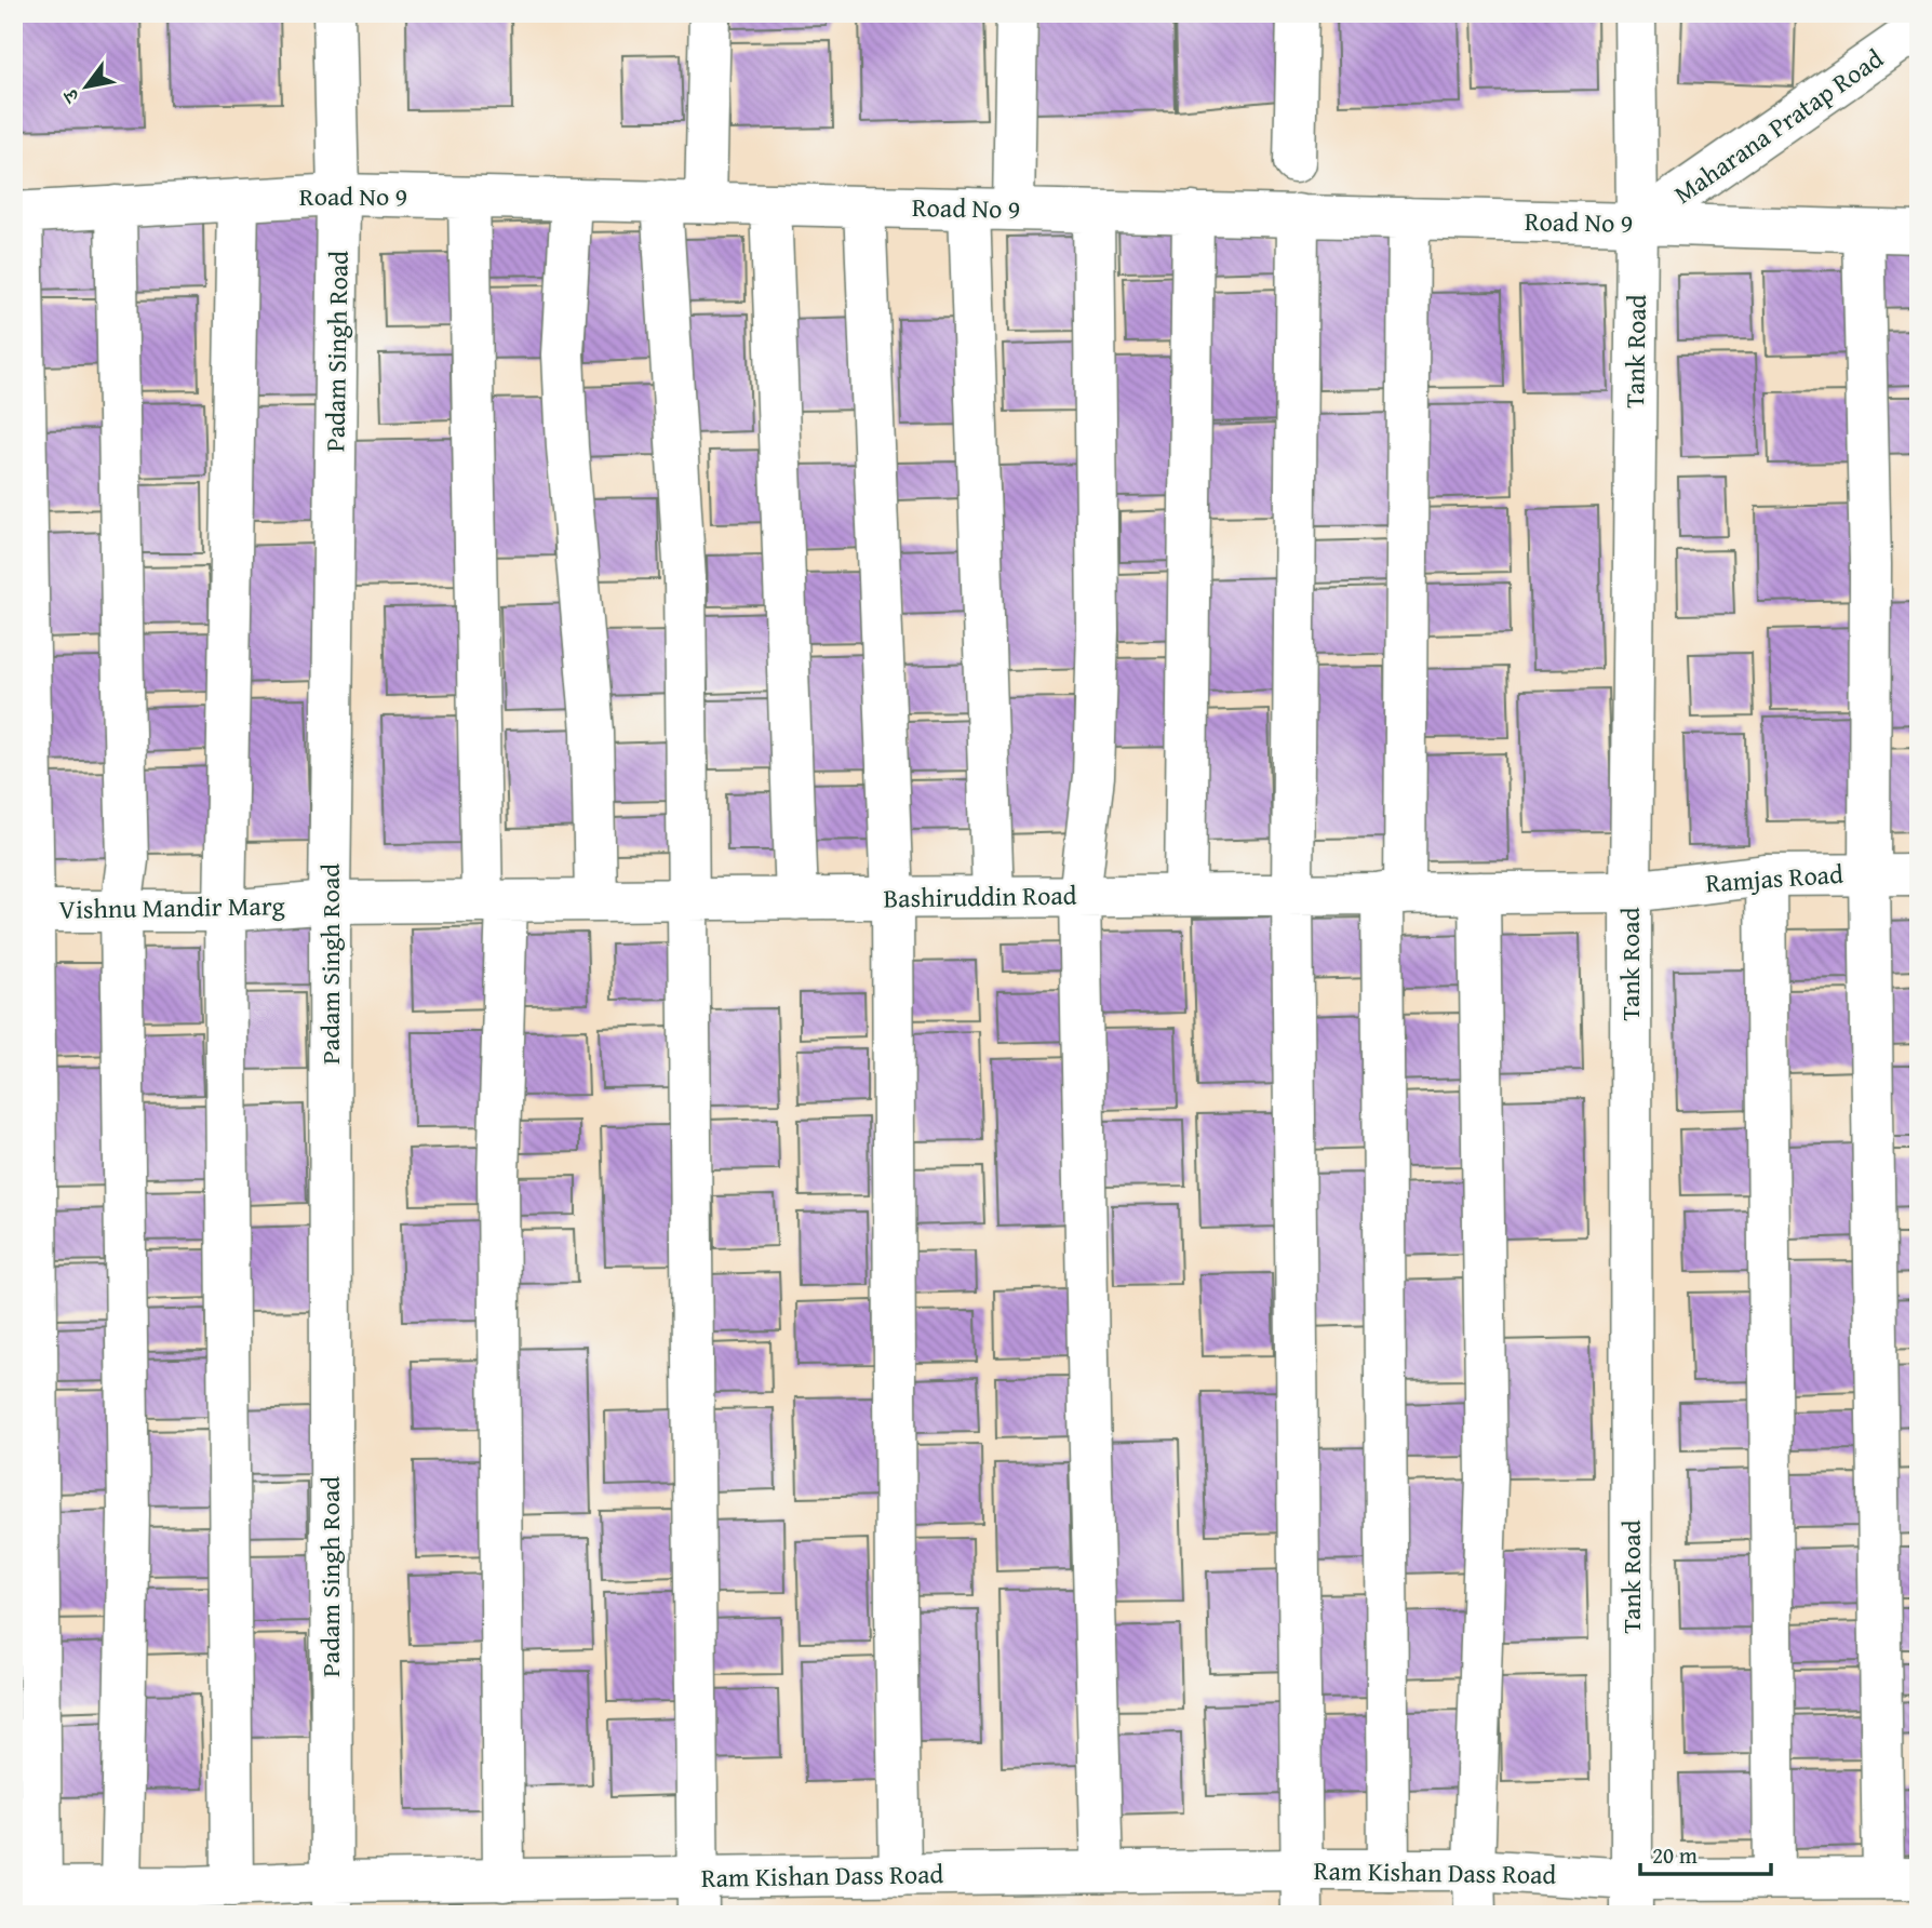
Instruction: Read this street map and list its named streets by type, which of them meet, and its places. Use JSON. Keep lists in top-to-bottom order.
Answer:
{
  "streets": {
    "street": [
      "Maharana Pratap Road",
      "Road No 9",
      "Padam Singh Road",
      "Tank Road",
      "Ramjas Road",
      "Bashiruddin Road",
      "Vishnu Mandir Marg",
      "Ram Kishan Dass Road"
    ]
  },
  "crossings": [
    ["Maharana Pratap Road", "Road No 9"],
    ["Maharana Pratap Road", "Tank Road"],
    ["Road No 9", "Padam Singh Road"],
    ["Road No 9", "Tank Road"],
    ["Padam Singh Road", "Bashiruddin Road"],
    ["Padam Singh Road", "Vishnu Mandir Marg"],
    ["Padam Singh Road", "Ram Kishan Dass Road"],
    ["Tank Road", "Ramjas Road"],
    ["Tank Road", "Bashiruddin Road"],
    ["Tank Road", "Ram Kishan Dass Road"],
    ["Ramjas Road", "Bashiruddin Road"],
    ["Bashiruddin Road", "Vishnu Mandir Marg"]
  ],
  "scale_bar": "20 m",
  "north": "bottom left"
}
